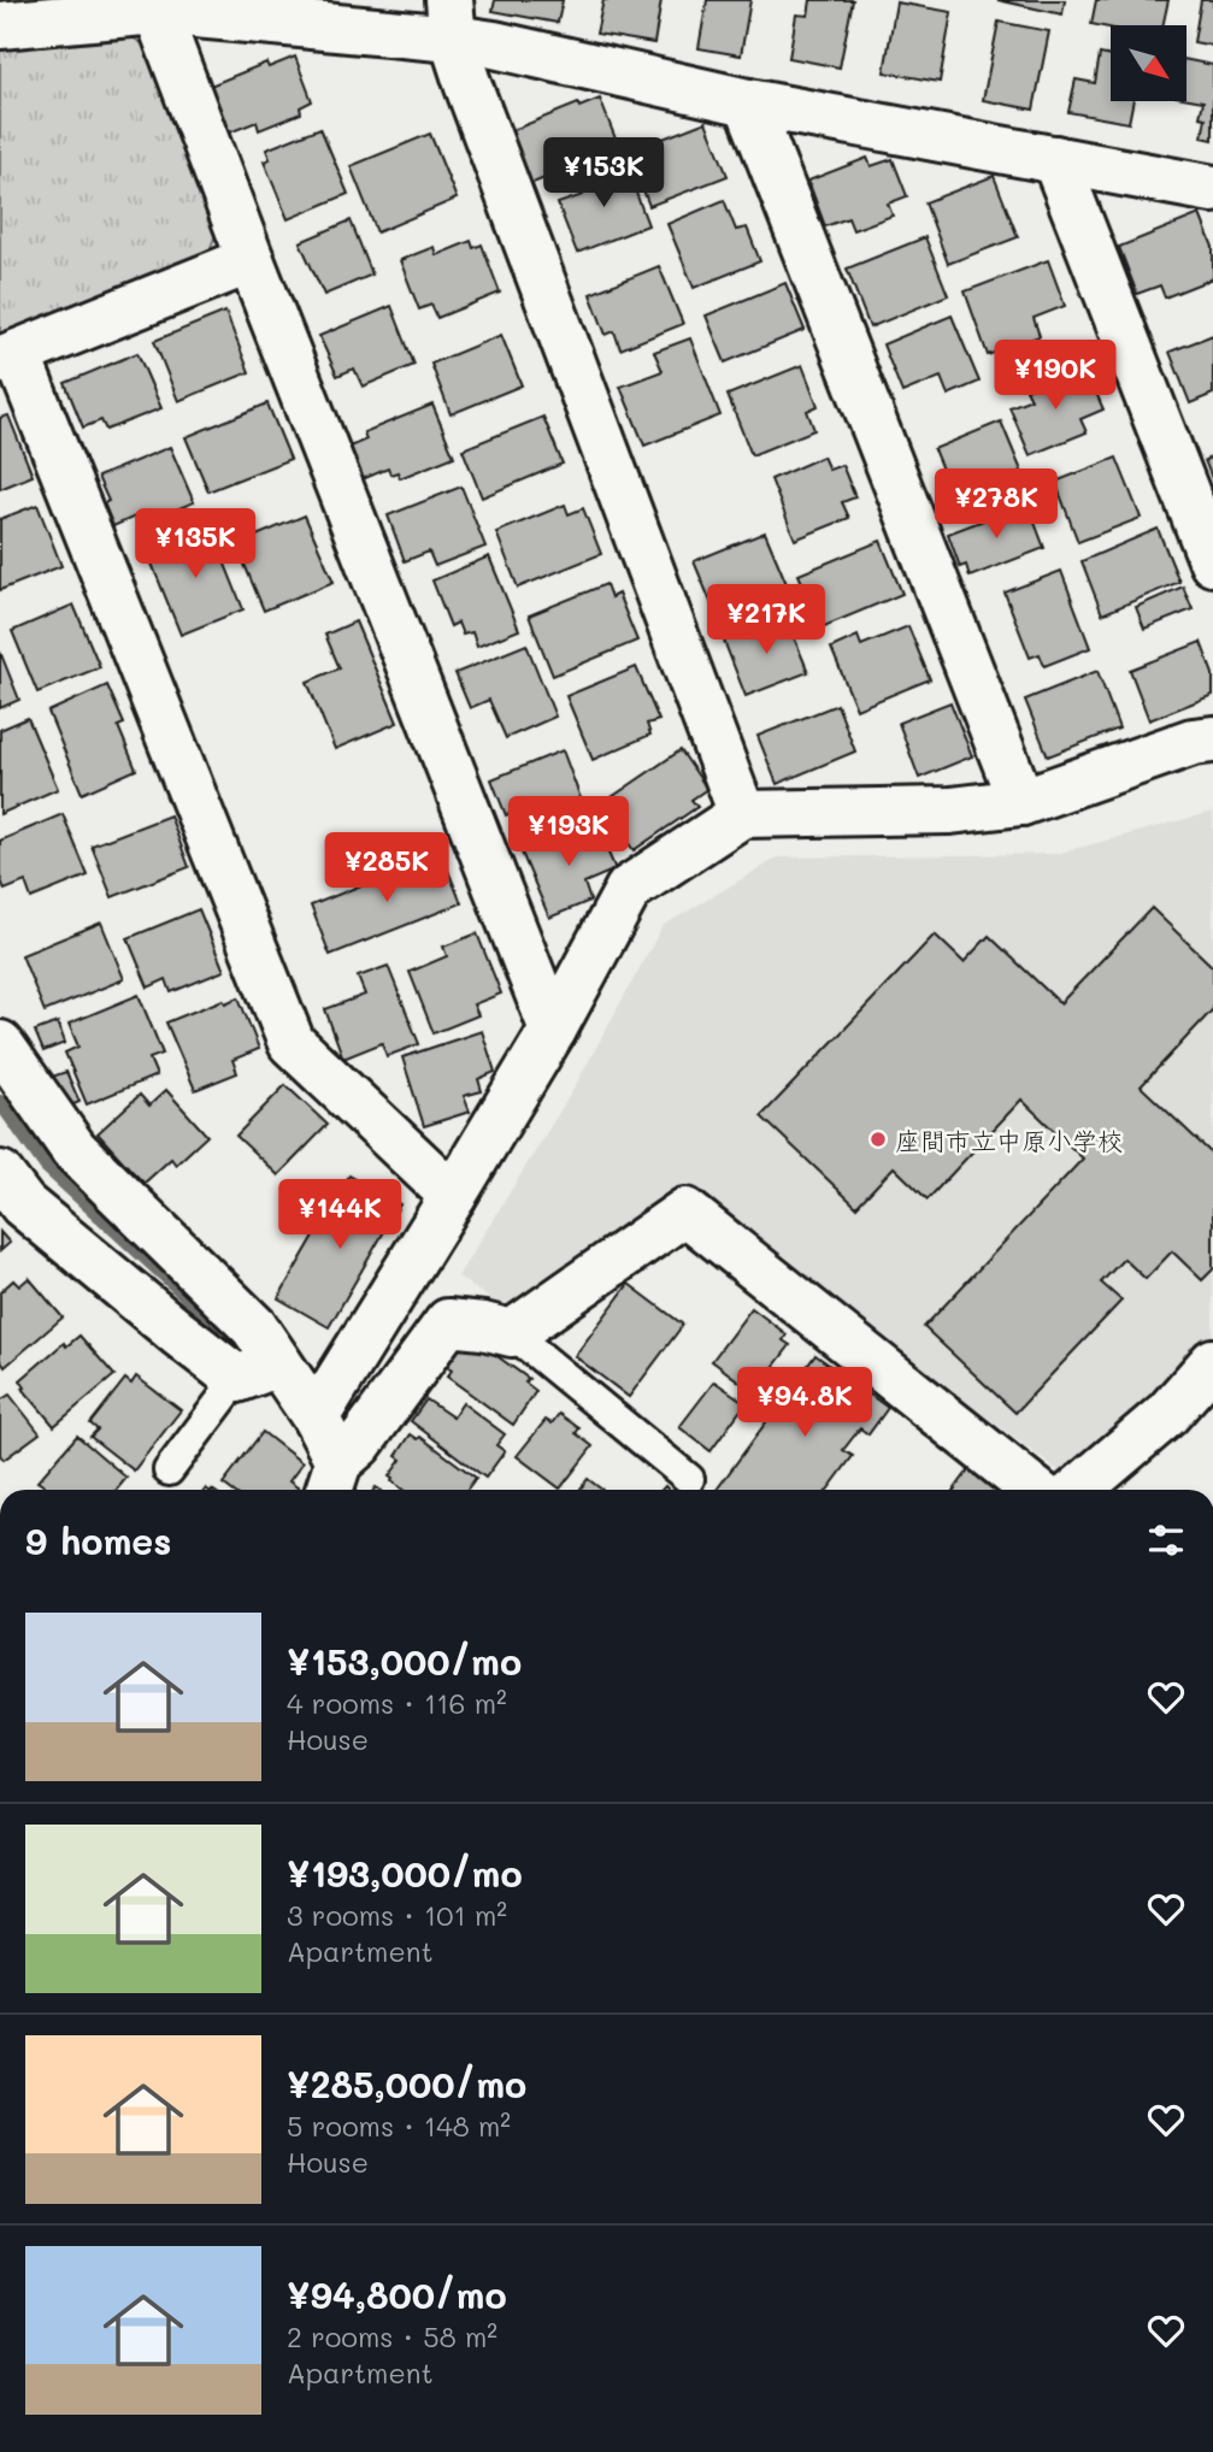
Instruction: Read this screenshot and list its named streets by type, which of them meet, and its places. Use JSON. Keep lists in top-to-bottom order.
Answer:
{
  "places": ["座間市立中原小学校"],
  "north": "bottom right",
  "page": {
    "price": [
      "¥153K",
      "¥190K",
      "¥278K",
      "¥135K",
      "¥217K",
      "¥193K",
      "¥285K",
      "¥144K",
      "¥94.8K"
    ],
    "heading": "9 homes",
    "list": [
      {
        "name": "¥153,000/mo",
        "note": "4 rooms · 116 m² · House"
      },
      {
        "name": "¥193,000/mo",
        "note": "3 rooms · 101 m² · Apartment"
      },
      {
        "name": "¥285,000/mo",
        "note": "5 rooms · 148 m² · House"
      },
      {
        "name": "¥94,800/mo",
        "note": "2 rooms · 58 m² · Apartment"
      }
    ]
  }
}
